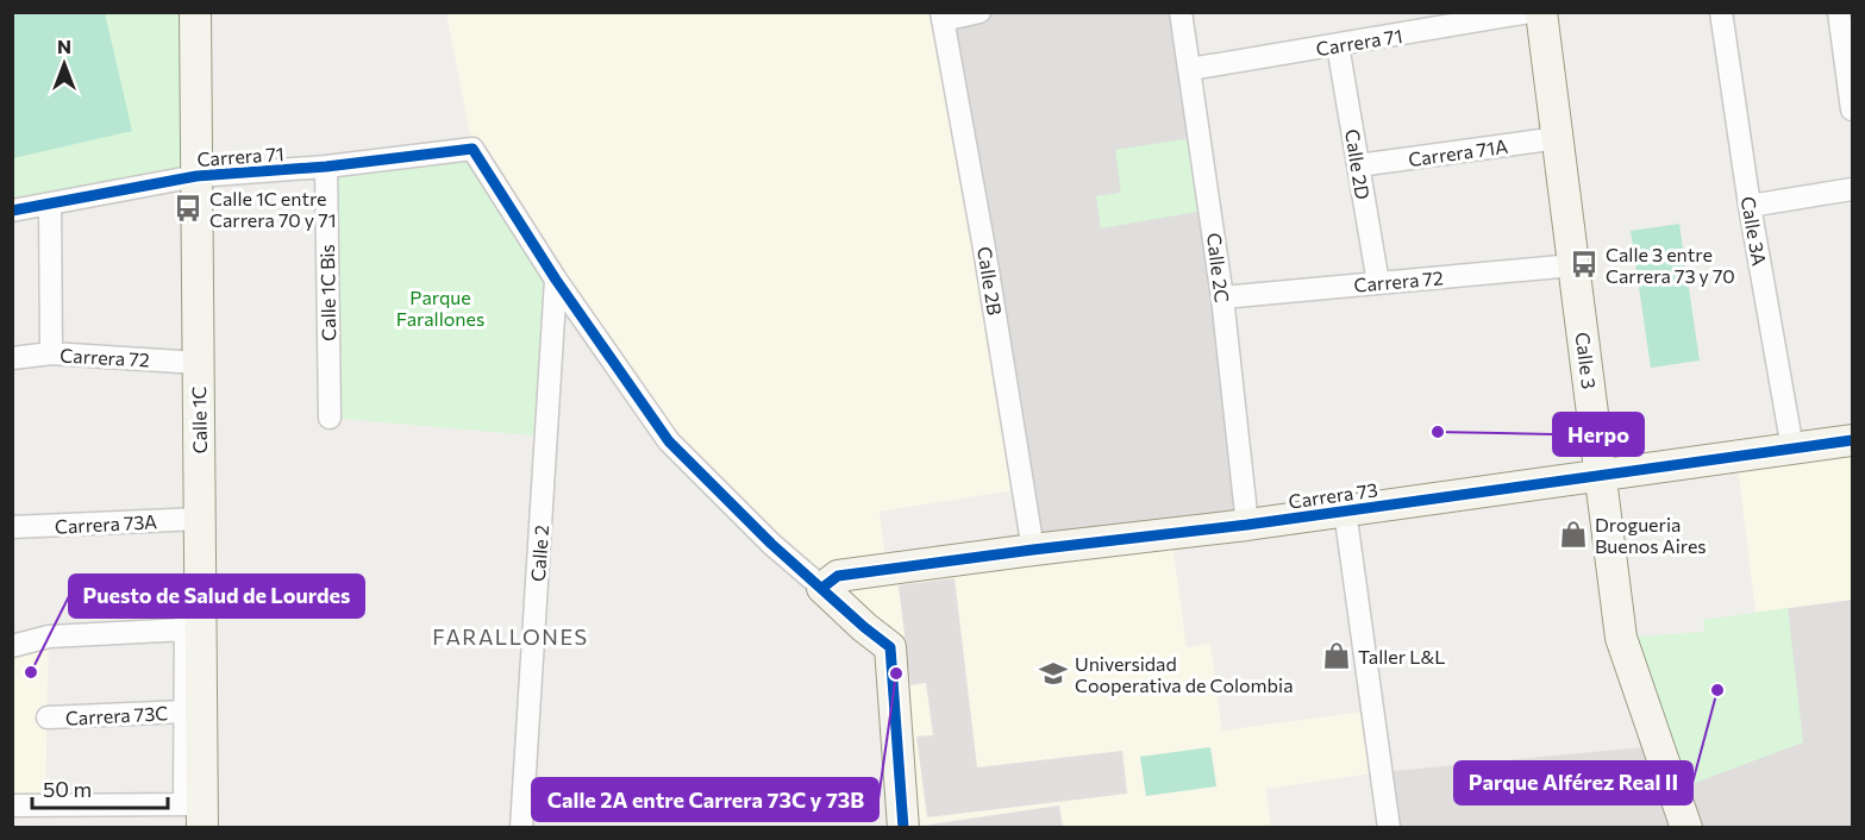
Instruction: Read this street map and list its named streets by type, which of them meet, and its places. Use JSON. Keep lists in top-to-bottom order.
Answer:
{
  "streets": {
    "street": [
      "Carrera 71",
      "Carrera 71A",
      "Calle 2D",
      "Calle 3A",
      "Calle 2C",
      "Calle 2B",
      "Carrera 72",
      "Calle 1C Bis",
      "Calle 3",
      "Calle 1C",
      "Carrera 73",
      "Carrera 73A",
      "Calle 2",
      "Carrera 73C"
    ]
  },
  "crossings": [
    ["Carrera 71", "Calle 2D"],
    ["Carrera 71", "Calle 2C"],
    ["Carrera 71", "Calle 1C Bis"],
    ["Carrera 71", "Calle 1C"],
    ["Carrera 71", "Calle 2"],
    ["Carrera 71A", "Calle 2D"],
    ["Carrera 71A", "Calle 3"],
    ["Calle 2D", "Carrera 72"],
    ["Calle 3A", "Carrera 73"],
    ["Calle 2C", "Carrera 72"],
    ["Calle 2C", "Carrera 73"],
    ["Calle 2B", "Carrera 73"],
    ["Carrera 72", "Calle 3"],
    ["Carrera 72", "Calle 1C"],
    ["Calle 3", "Carrera 73"],
    ["Calle 1C", "Carrera 73A"]
  ],
  "districts": ["FARALLONES"],
  "parks": ["Parque Farallones"],
  "places": {
    "bus stop": ["Calle 1C entre Carrera 70 y 71", "Calle 3 entre Carrera 73 y 70"],
    "other": [
      "Herpo",
      "Puesto de Salud de Lourdes",
      "Calle 2A entre Carrera 73C y 73B",
      "Parque Alférez Real II"
    ],
    "shop": ["Drogueria Buenos Aires", "Taller L&L"],
    "school or university": ["Universidad Cooperativa de Colombia"]
  },
  "scale_bar": "50 m",
  "north": "top"
}
